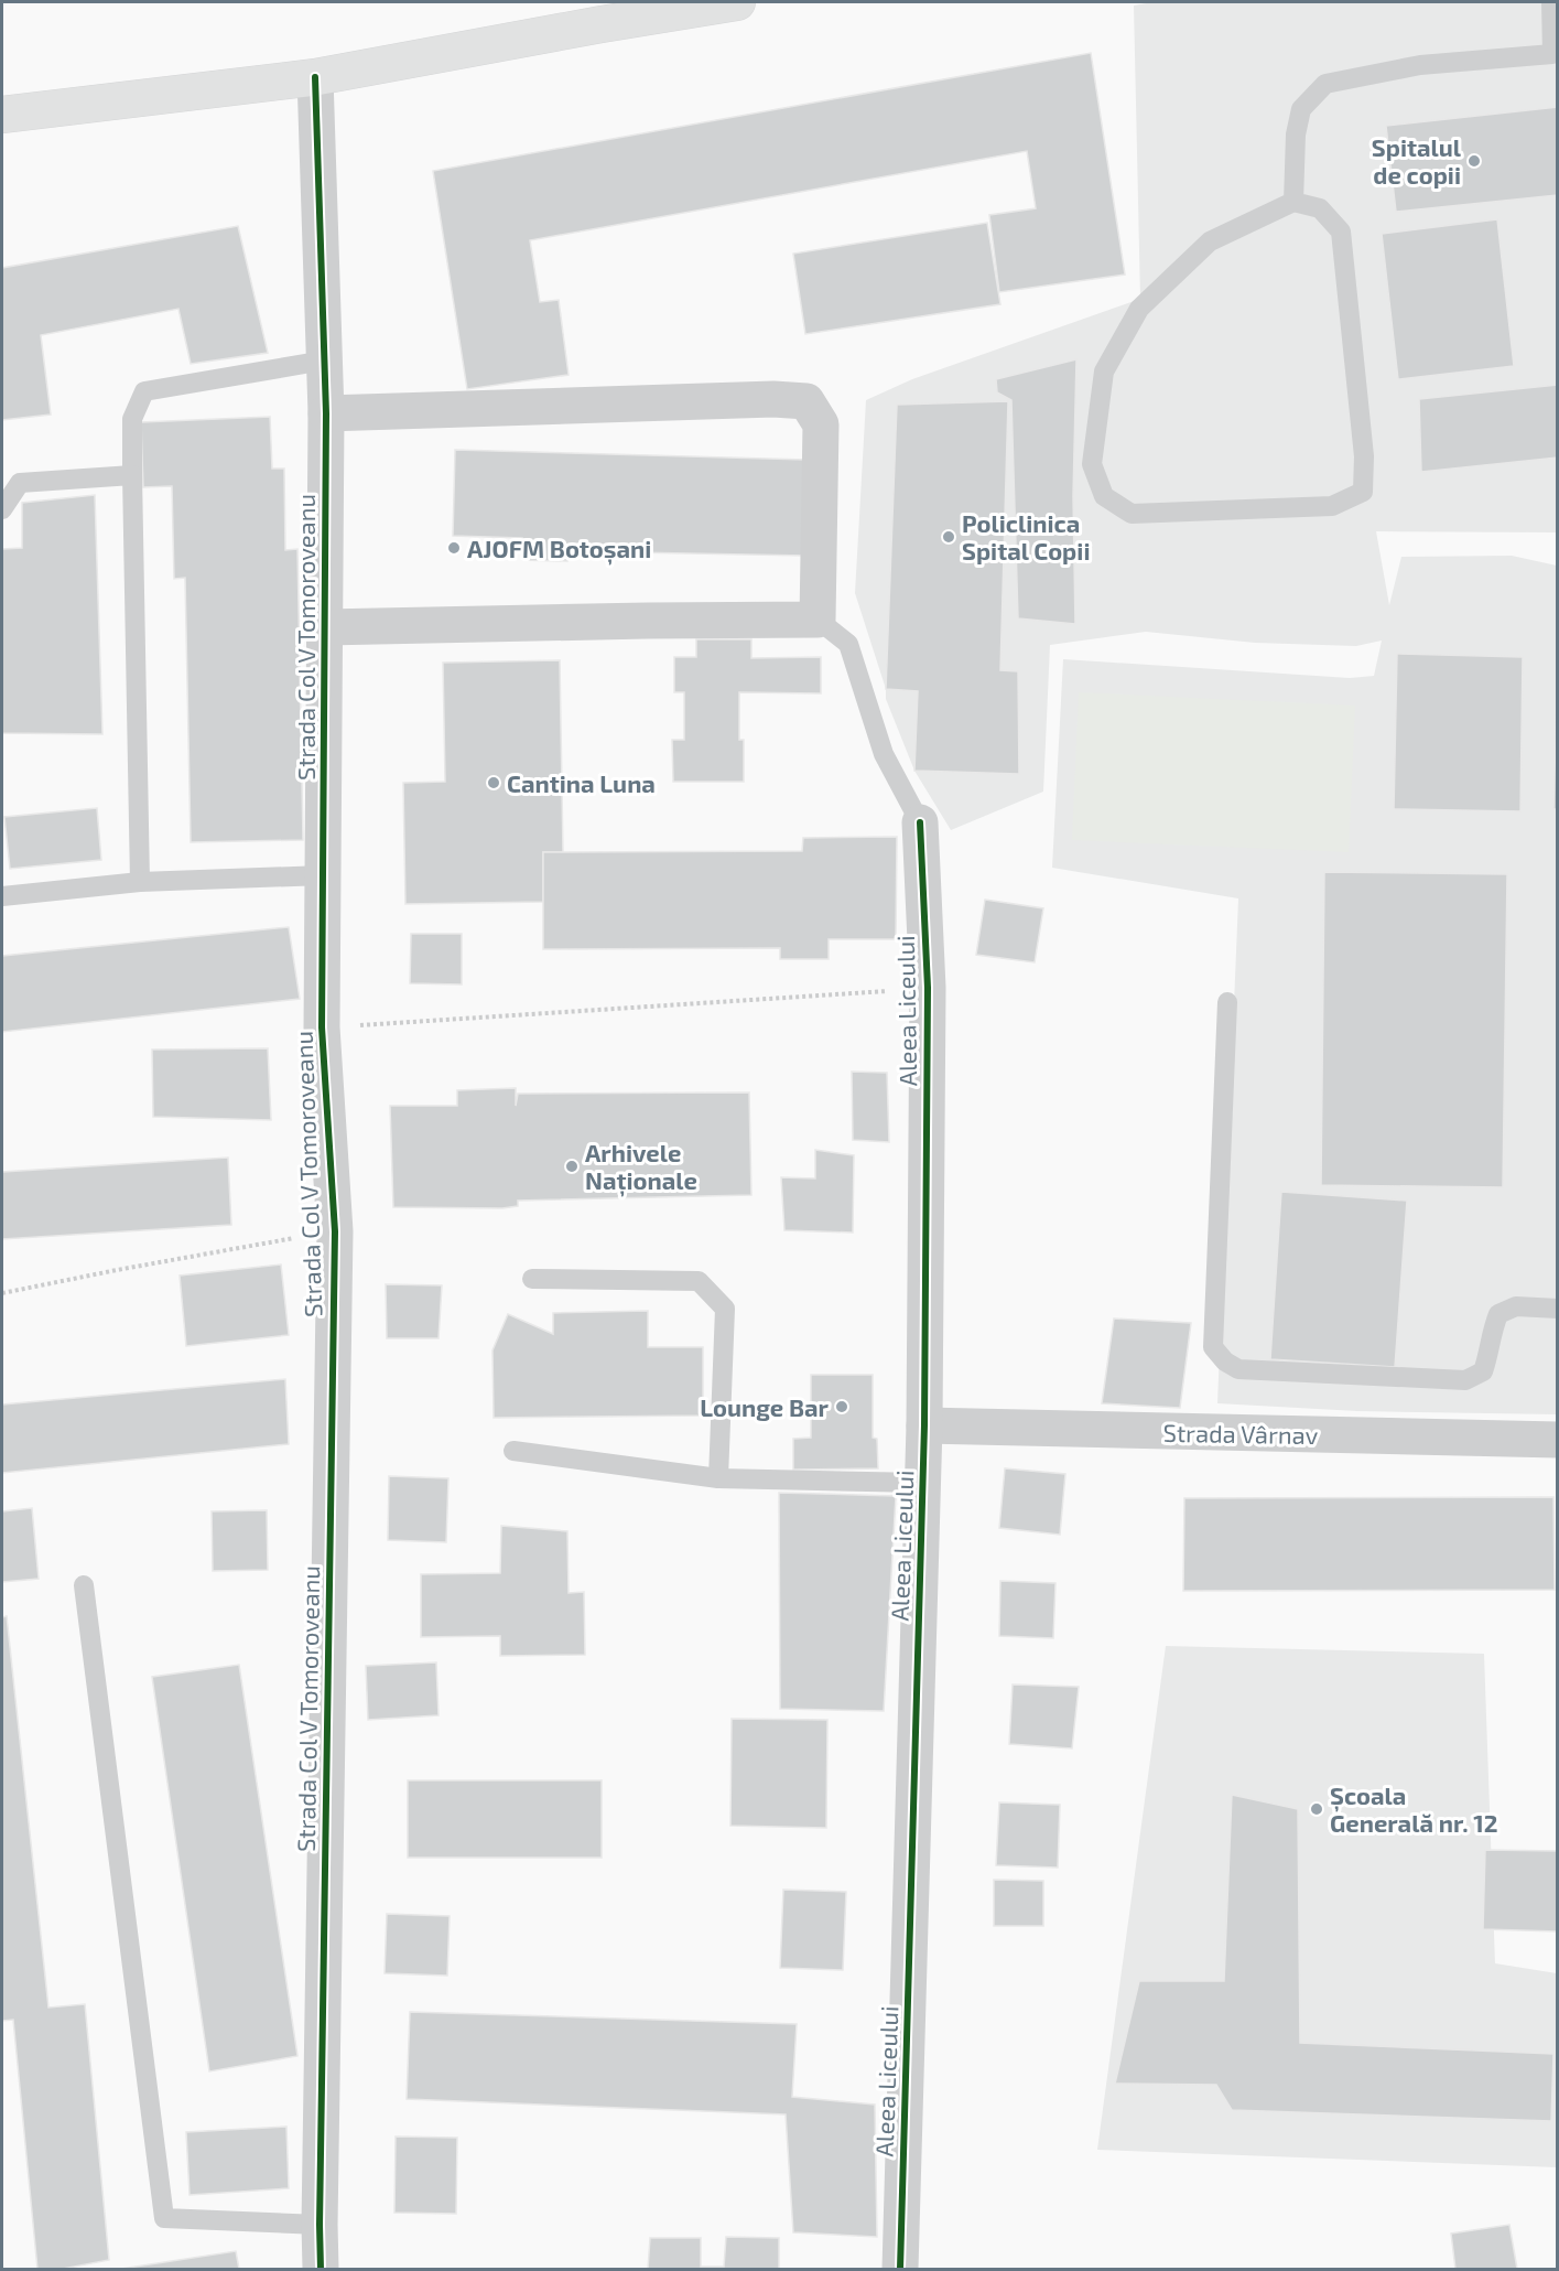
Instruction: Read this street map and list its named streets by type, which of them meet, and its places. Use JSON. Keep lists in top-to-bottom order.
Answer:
{
  "streets": {
    "street": ["Strada Col V Tomoroveanu", "Aleea Liceului", "Strada Vârnav"]
  },
  "crossings": [
    ["Aleea Liceului", "Strada Vârnav"]
  ],
  "places": [
    "Spitalul de copii",
    "Policlinica Spital Copii",
    "AJOFM Botoșani",
    "Cantina Luna",
    "Arhivele Naționale",
    "Lounge Bar",
    "Școala Generală nr. 12"
  ]
}
